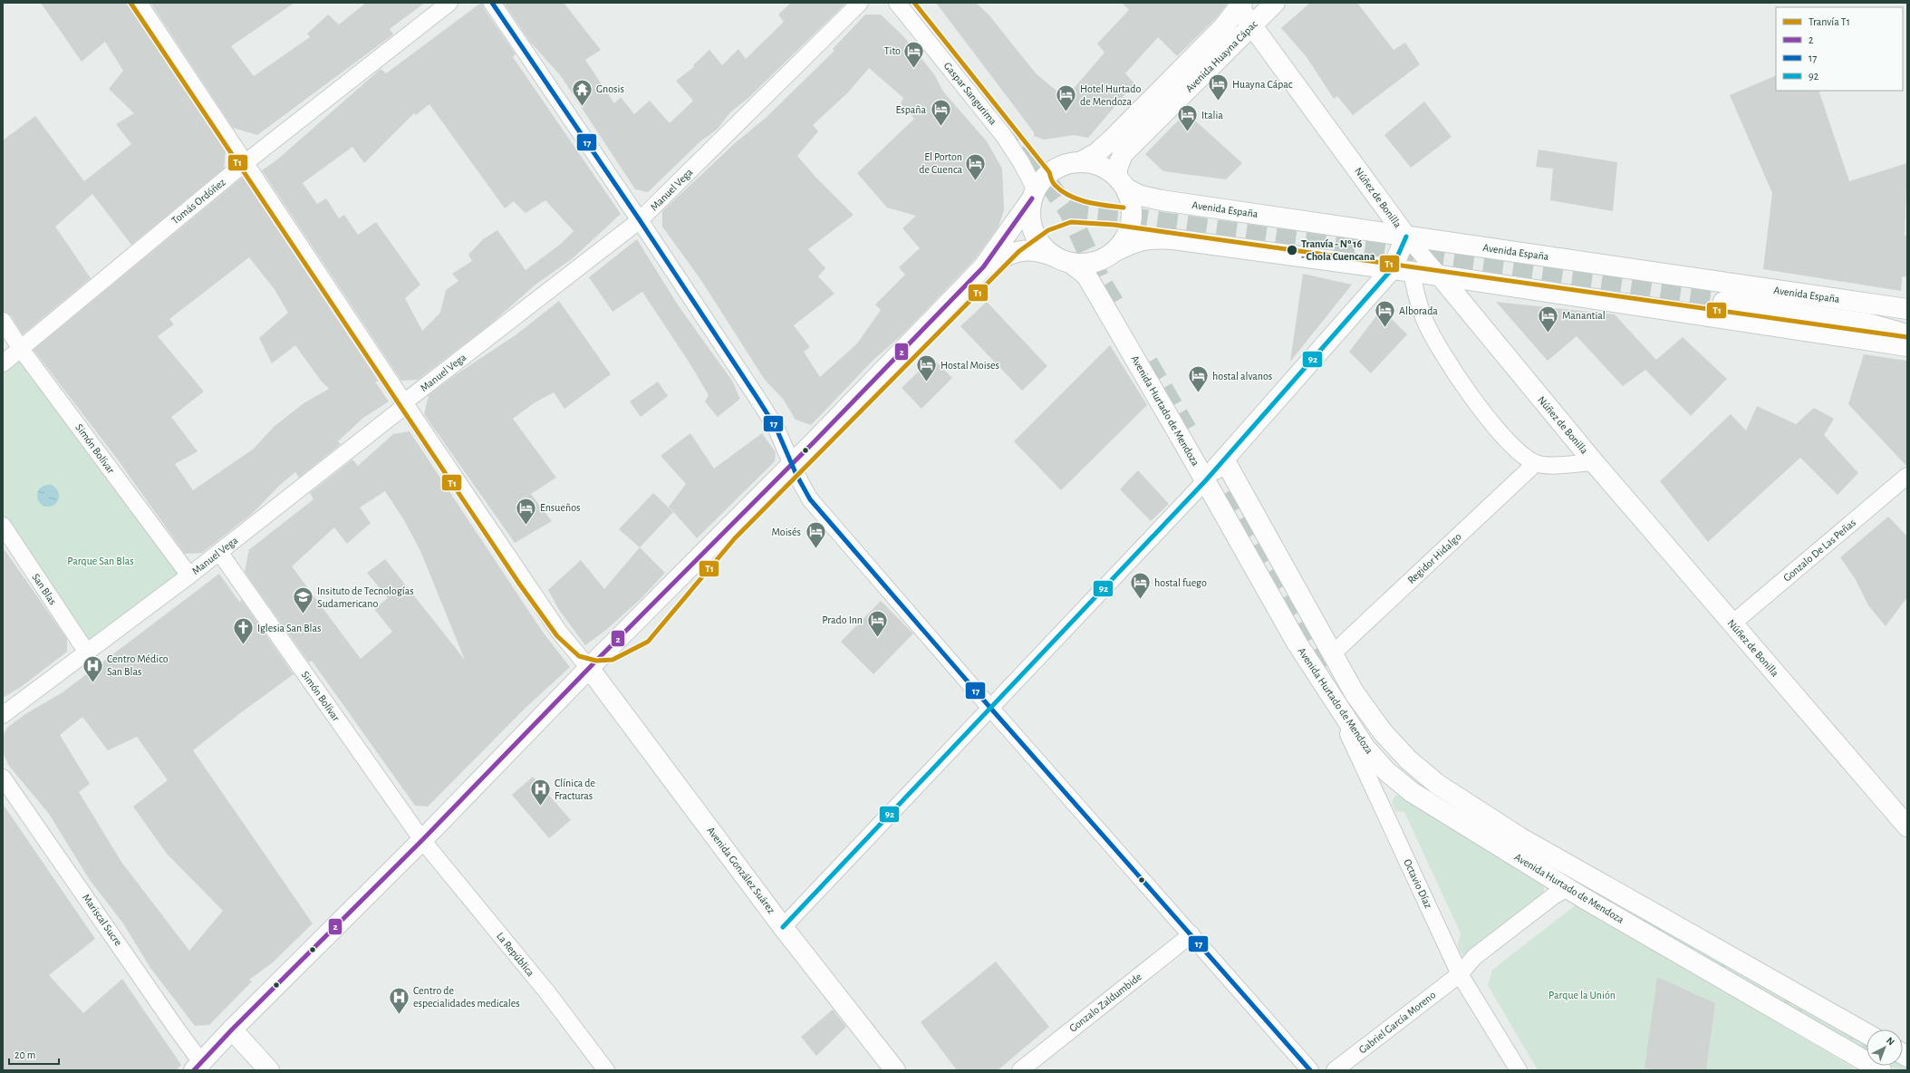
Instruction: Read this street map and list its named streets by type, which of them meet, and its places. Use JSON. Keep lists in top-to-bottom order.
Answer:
{
  "streets": {
    "main road": [
      "Avenida Huayna Cápac",
      "Núñez de Bonilla",
      "Avenida España",
      "Avenida Hurtado de Mendoza",
      "Avenida González Suárez"
    ],
    "street": [
      "Gaspar Sangurima",
      "Manuel Vega",
      "Tomás Ordóñez",
      "Simón Bolívar",
      "Gonzalo De Las Peñas",
      "Regidor Hidalgo",
      "San Blas",
      "Octavio Díaz",
      "Mariscal Sucre",
      "La República",
      "Gonzalo Zaldumbide",
      "Gabriel García Moreno"
    ]
  },
  "crossings": [
    ["Avenida Huayna Cápac", "Gaspar Sangurima"],
    ["Avenida Huayna Cápac", "Núñez de Bonilla"],
    ["Avenida Huayna Cápac", "Avenida España"],
    ["Avenida Huayna Cápac", "Avenida Hurtado de Mendoza"],
    ["Gaspar Sangurima", "Avenida España"],
    ["Gaspar Sangurima", "Avenida Hurtado de Mendoza"],
    ["Manuel Vega", "Simón Bolívar"],
    ["Manuel Vega", "San Blas"],
    ["Núñez de Bonilla", "Avenida España"],
    ["Núñez de Bonilla", "Gonzalo De Las Peñas"],
    ["Tomás Ordóñez", "Simón Bolívar"],
    ["Avenida España", "Avenida Hurtado de Mendoza"],
    ["Avenida Hurtado de Mendoza", "Regidor Hidalgo"],
    ["Avenida Hurtado de Mendoza", "Octavio Díaz"],
    ["Avenida Hurtado de Mendoza", "Gabriel García Moreno"],
    ["Simón Bolívar", "La República"],
    ["Octavio Díaz", "Gabriel García Moreno"]
  ],
  "parks": ["Parque San Blas", "Parque la Unión"],
  "places": {
    "hotel": [
      "Tito",
      "Huayna Cápac",
      "Hotel Hurtado de Mendoza",
      "España",
      "Italia",
      "El Porton de Cuenca",
      "Alborada",
      "Manantial",
      "Hostal Moises",
      "hostal alvanos",
      "Ensueños",
      "Moisés",
      "hostal fuego",
      "Prado Inn"
    ],
    "temple": ["Gnosis"],
    "other": ["Tranvía - Nº 16 - Chola Cuencana"],
    "school or university": ["Insituto de Tecnologías Sudamericano"],
    "church": ["Iglesia San Blas"],
    "hospital": ["Centro Médico San Blas", "Clínica de Fracturas", "Centro de especialidades medicales"]
  },
  "lines": [
    "tram line T1",
    "transit line 17",
    "transit line 2",
    "transit line 92"
  ],
  "legend": [
    "Tranvía T1",
    "2",
    "17",
    "92"
  ],
  "scale_bar": "20 m",
  "north": "top right"
}
